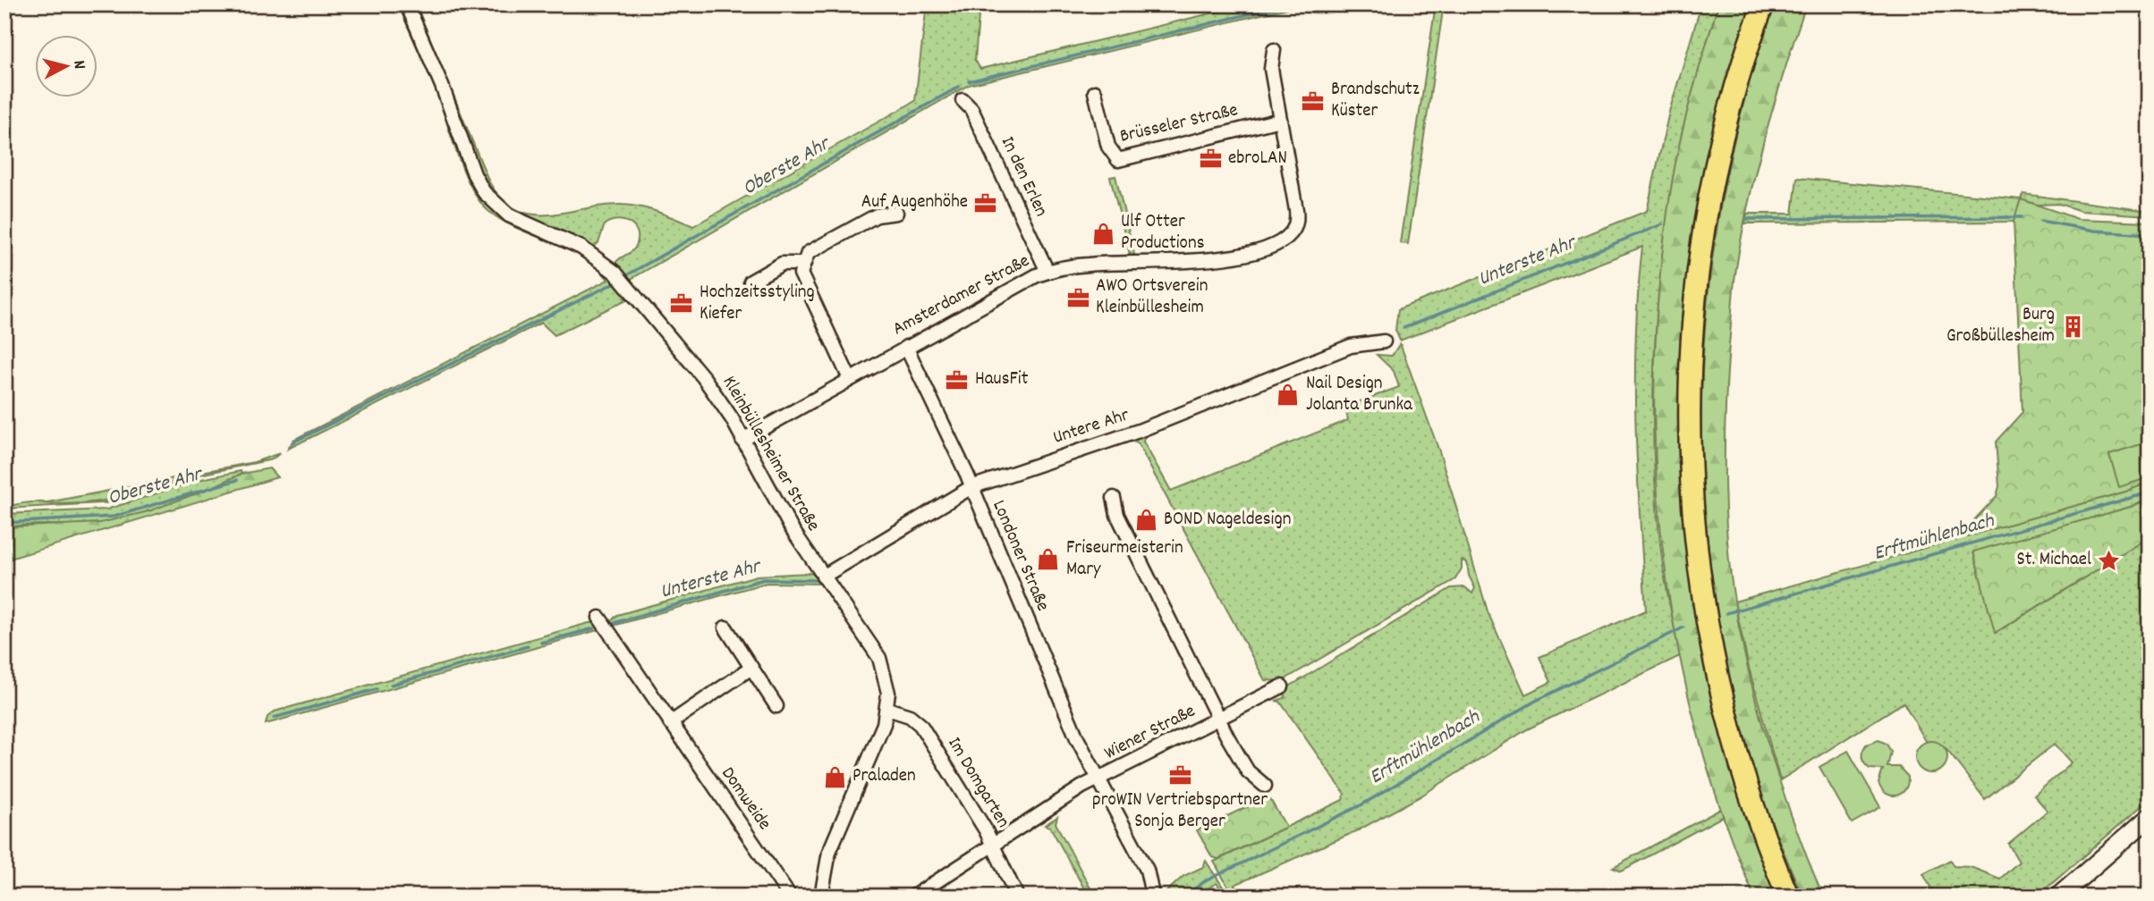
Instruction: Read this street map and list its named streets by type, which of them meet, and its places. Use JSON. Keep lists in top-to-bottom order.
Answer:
{
  "streets": {
    "street": [
      "Brüsseler Straße",
      "In den Erlen",
      "Amsterdamer Straße",
      "Untere Ahr",
      "Kleinbüllesheimer Straße",
      "Londoner Straße",
      "Wiener Straße",
      "Im Domgarten",
      "Domweide"
    ]
  },
  "crossings": [
    ["Brüsseler Straße", "Amsterdamer Straße"],
    ["In den Erlen", "Amsterdamer Straße"],
    ["Amsterdamer Straße", "Kleinbüllesheimer Straße"],
    ["Amsterdamer Straße", "Londoner Straße"],
    ["Untere Ahr", "Kleinbüllesheimer Straße"],
    ["Untere Ahr", "Londoner Straße"],
    ["Kleinbüllesheimer Straße", "Im Domgarten"],
    ["Londoner Straße", "Wiener Straße"],
    ["Wiener Straße", "Im Domgarten"]
  ],
  "water": ["Oberste Ahr", "Unterste Ahr", "Erftmühlenbach"],
  "places": {
    "office": [
      "Brandschutz Küster",
      "ebroLAN",
      "Auf Augenhöhe",
      "AWO Ortsverein Kleinbüllesheim",
      "Hochzeitsstyling Kiefer",
      "HausFit",
      "proWIN Vertriebspartner Sonja Berger"
    ],
    "shop": [
      "Ulf Otter Productions",
      "Nail Design Jolanta Brunka",
      "BOND Nageldesign",
      "Friseurmeisterin Mary",
      "Praladen"
    ],
    "building": ["Burg Großbüllesheim"],
    "place": ["St. Michael"]
  },
  "north": "right"
}
